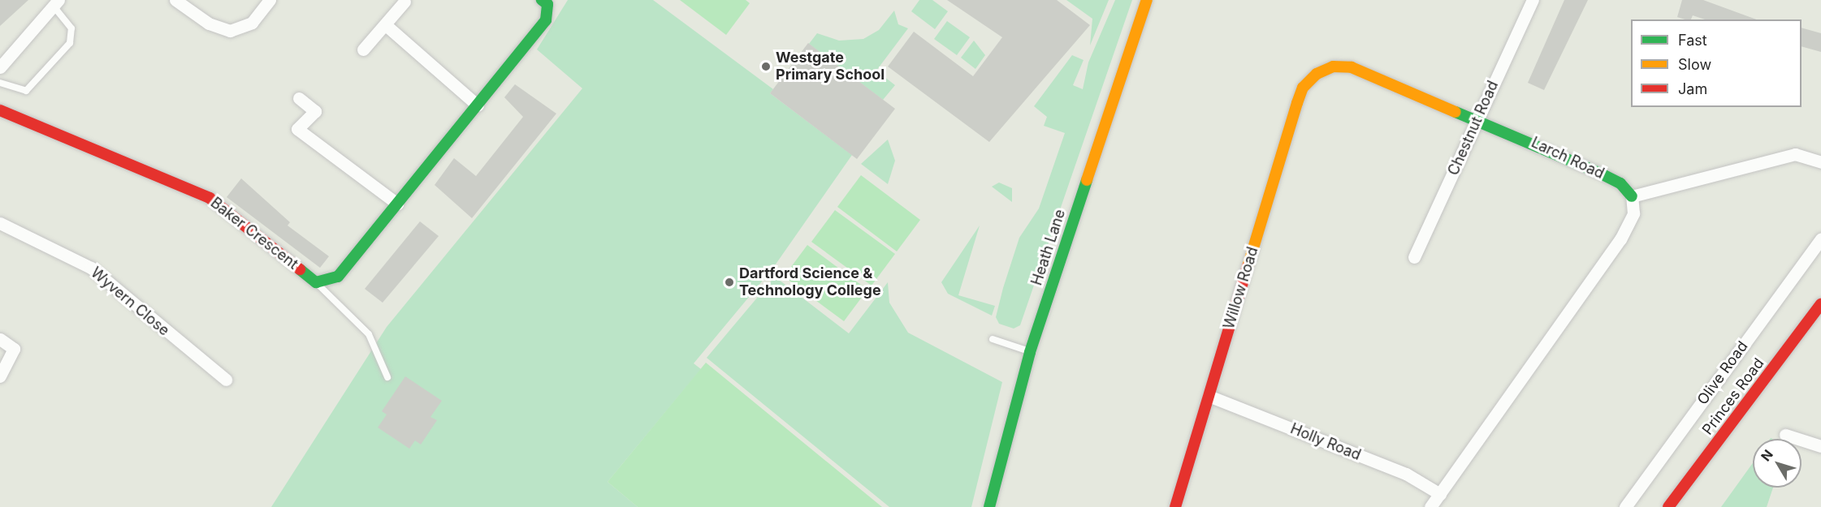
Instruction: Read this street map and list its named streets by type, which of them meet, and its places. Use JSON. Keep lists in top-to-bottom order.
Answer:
{
  "streets": {
    "street": [
      "Chestnut Road",
      "Larch Road",
      "Baker Crescent",
      "Heath Lane",
      "Willow Road",
      "Wyvern Close",
      "Olive Road",
      "Princes Road",
      "Holly Road"
    ]
  },
  "crossings": [
    ["Chestnut Road", "Larch Road"],
    ["Larch Road", "Willow Road"],
    ["Willow Road", "Holly Road"]
  ],
  "places": ["Westgate Primary School", "Dartford Science & Technology College"],
  "legend": ["Fast", "Slow", "Jam"],
  "north": "top left"
}
